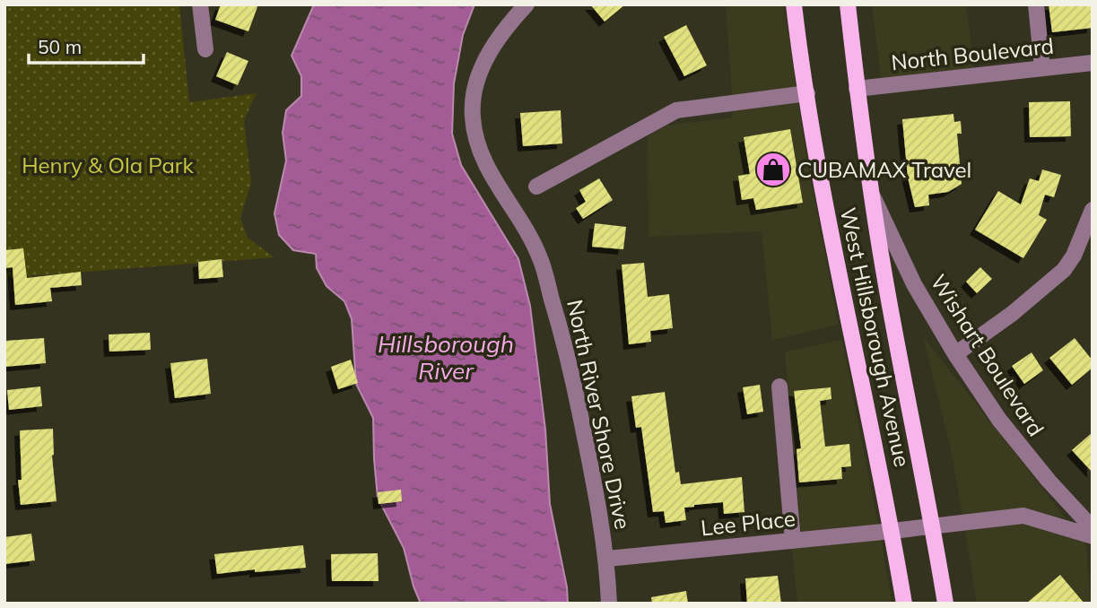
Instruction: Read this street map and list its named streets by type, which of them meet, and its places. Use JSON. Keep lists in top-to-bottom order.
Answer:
{
  "streets": {
    "main road": ["West Hillsborough Avenue"],
    "street": [
      "North Boulevard",
      "Wishart Boulevard",
      "North River Shore Drive",
      "Lee Place"
    ]
  },
  "crossings": [
    ["North Boulevard", "West Hillsborough Avenue"],
    ["West Hillsborough Avenue", "Wishart Boulevard"],
    ["West Hillsborough Avenue", "Lee Place"],
    ["North River Shore Drive", "Lee Place"]
  ],
  "water": ["Hillsborough River"],
  "parks": ["Henry & Ola Park"],
  "places": {
    "shop": ["CUBAMAX Travel"]
  },
  "scale_bar": "50 m"
}
